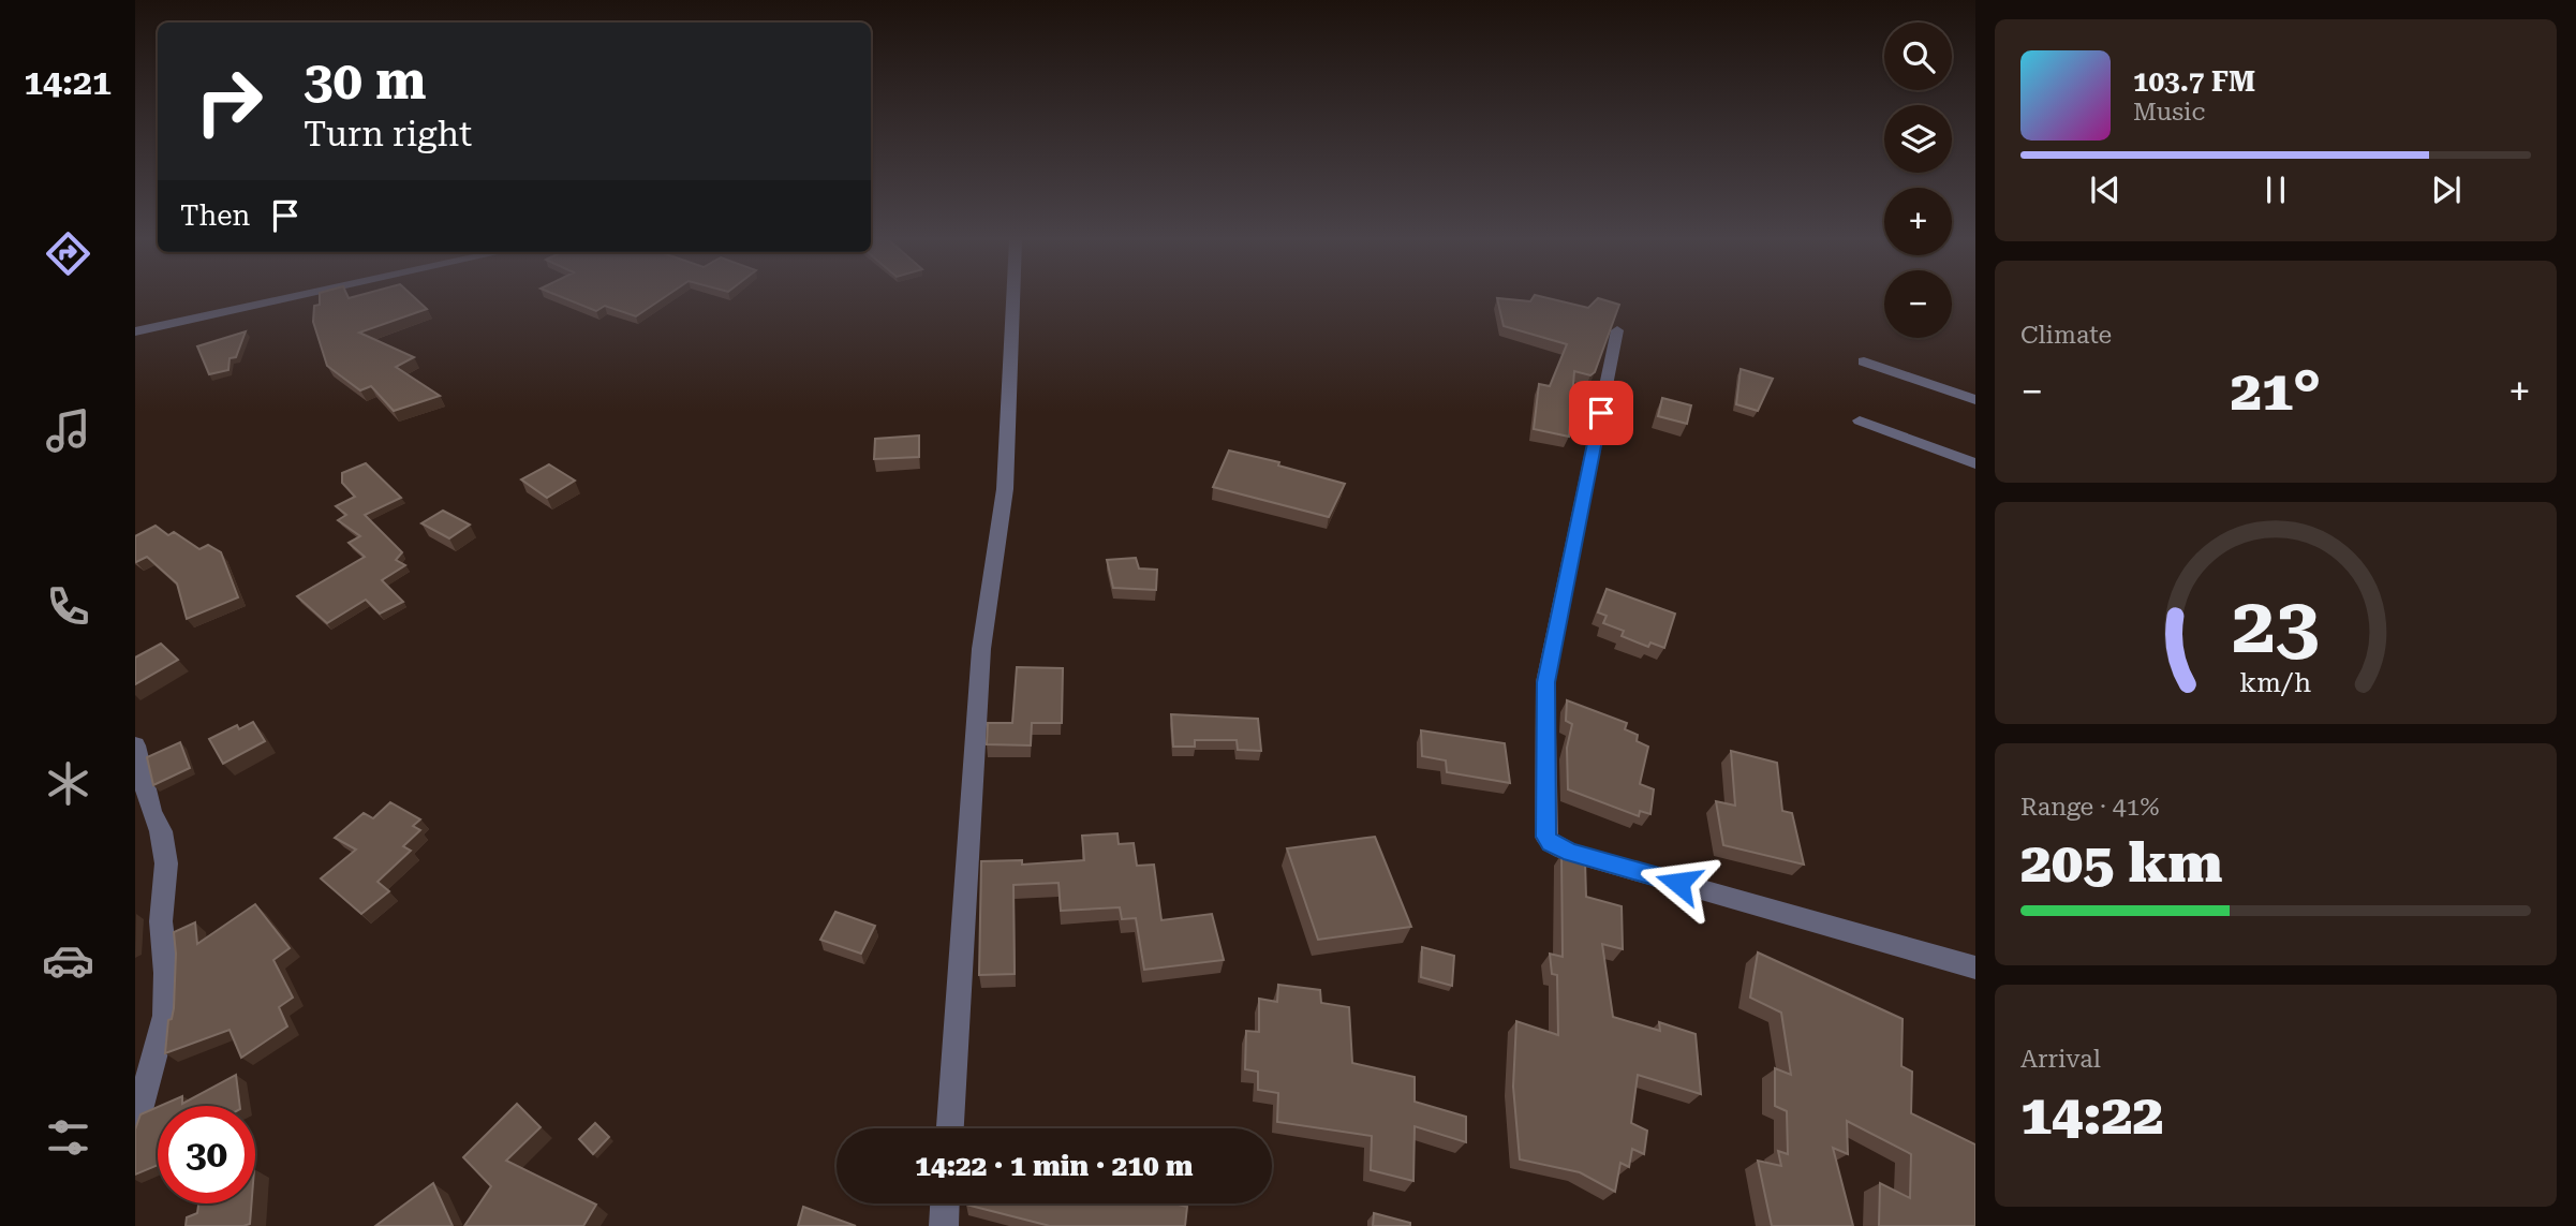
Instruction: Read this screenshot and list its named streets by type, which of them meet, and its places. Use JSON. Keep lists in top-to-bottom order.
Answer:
{
  "page": {
    "tabs": "14:21",
    "map_buttons": ["+", "−"],
    "turn": ["30 m", "Turn right"],
    "song": ["103.7 FM", "Music"],
    "then": "Then",
    "tile": [
      "Climate",
      ["Range · 41%", "205 km"],
      ["Arrival", "14:22"]
    ],
    "heat": ["−", "21°", "+"],
    "limit": "30",
    "trip": "14:22 · 1 min · 210 m",
    "gauge": ["23", "km/h"]
  }
}
